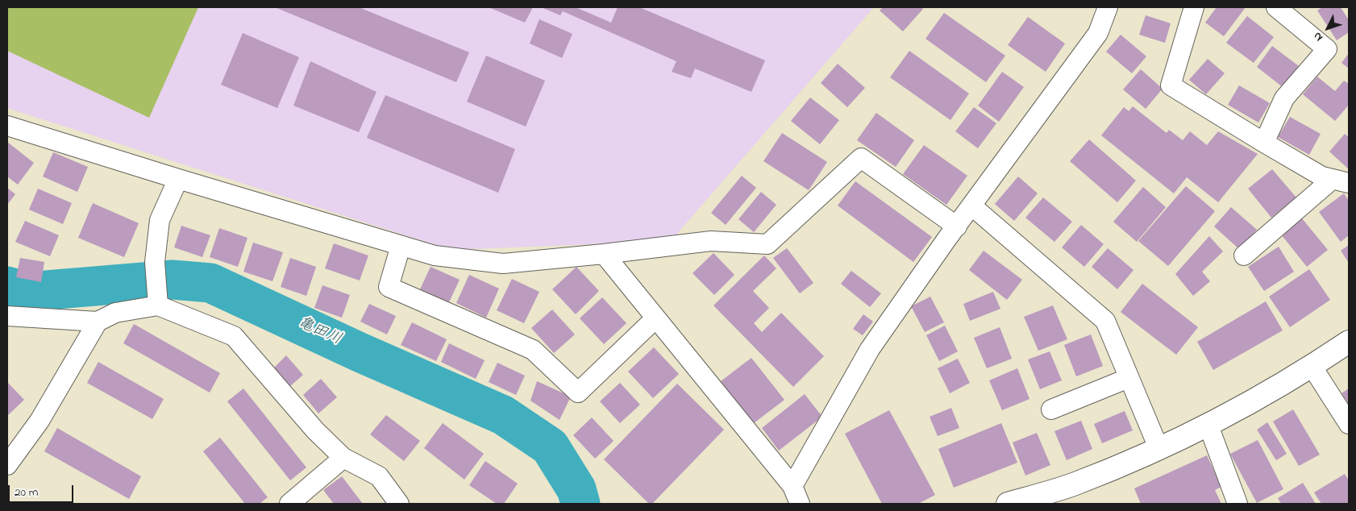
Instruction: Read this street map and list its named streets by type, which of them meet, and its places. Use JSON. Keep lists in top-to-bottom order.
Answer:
{
  "water": ["亀田川"],
  "scale_bar": "20 m",
  "north": "bottom left"
}
